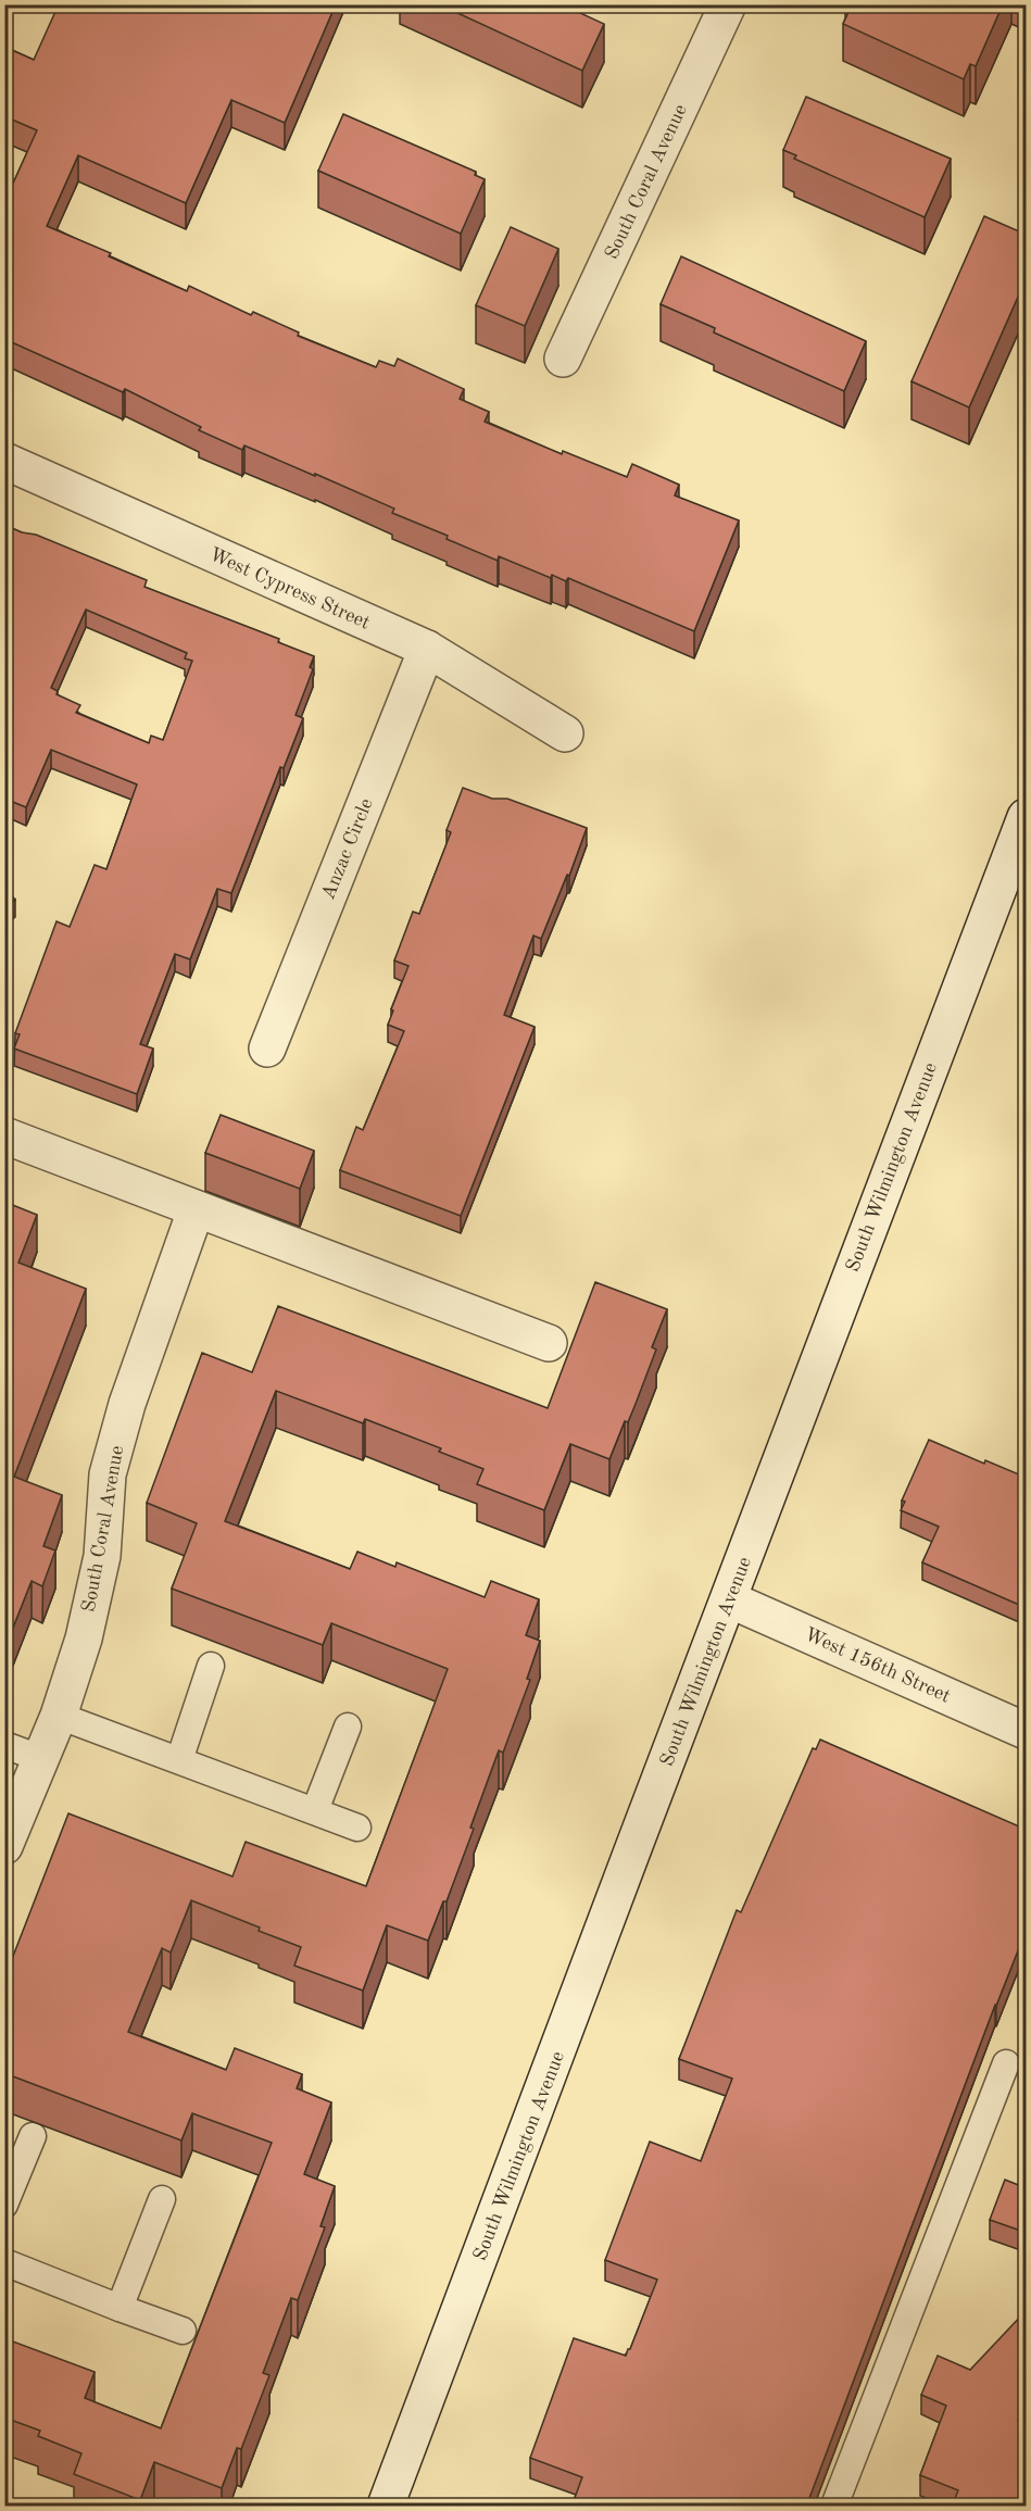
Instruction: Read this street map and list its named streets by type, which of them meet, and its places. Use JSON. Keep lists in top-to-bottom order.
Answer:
{
  "streets": {
    "street": [
      "South Coral Avenue",
      "West Cypress Street",
      "Anzac Circle",
      "South Wilmington Avenue",
      "West 156th Street"
    ]
  },
  "crossings": [
    ["West Cypress Street", "Anzac Circle"],
    ["South Wilmington Avenue", "West 156th Street"]
  ]
}
